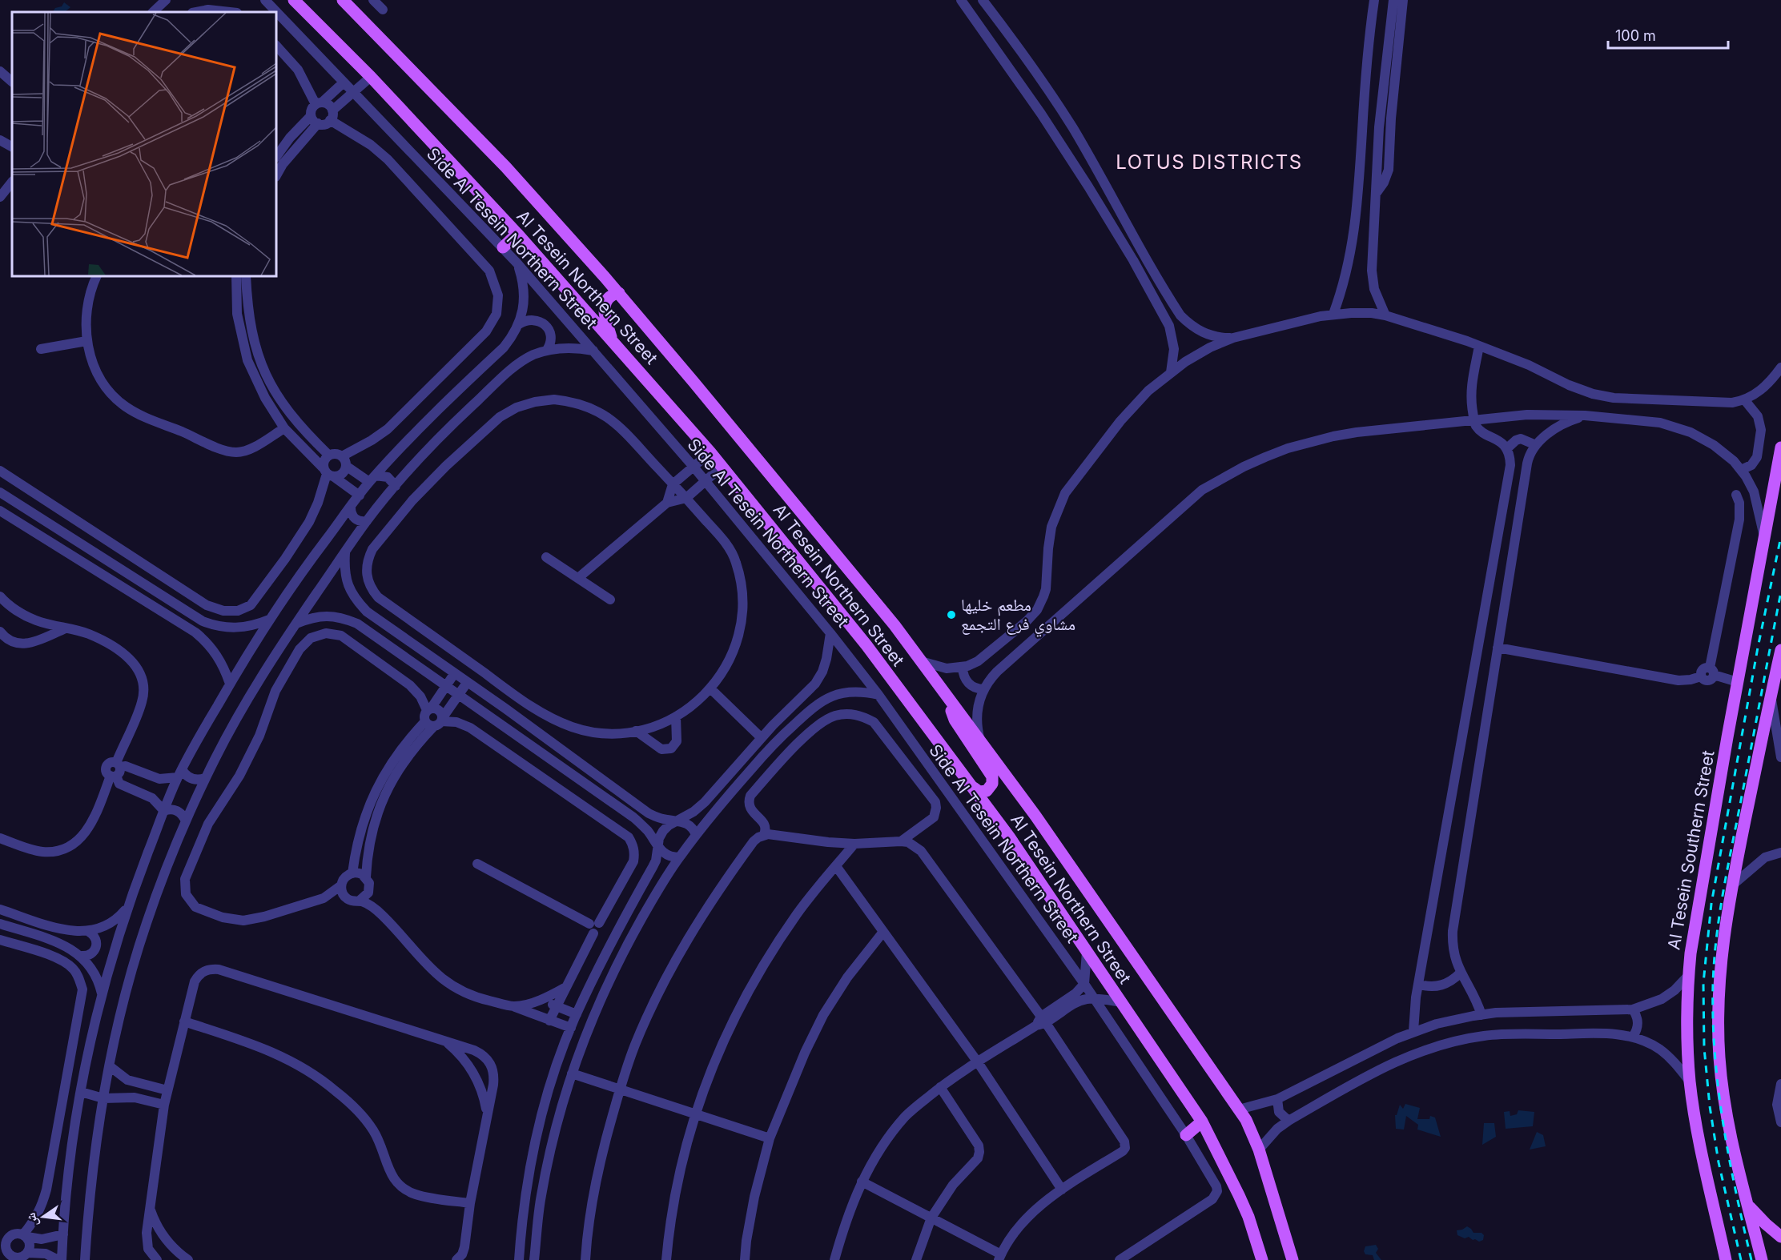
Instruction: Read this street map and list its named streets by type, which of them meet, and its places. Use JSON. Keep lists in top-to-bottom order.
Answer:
{
  "streets": {
    "main road": ["Al Tesein Northern Street", "Al Tesein Southern Street"],
    "street": ["Side Al Tesein Northern Street"]
  },
  "districts": ["LOTUS DISTRICTS"],
  "places": ["مطعم خليها مشاوي فرع التجمع"],
  "scale_bar": "100 m",
  "north": "left"
}
